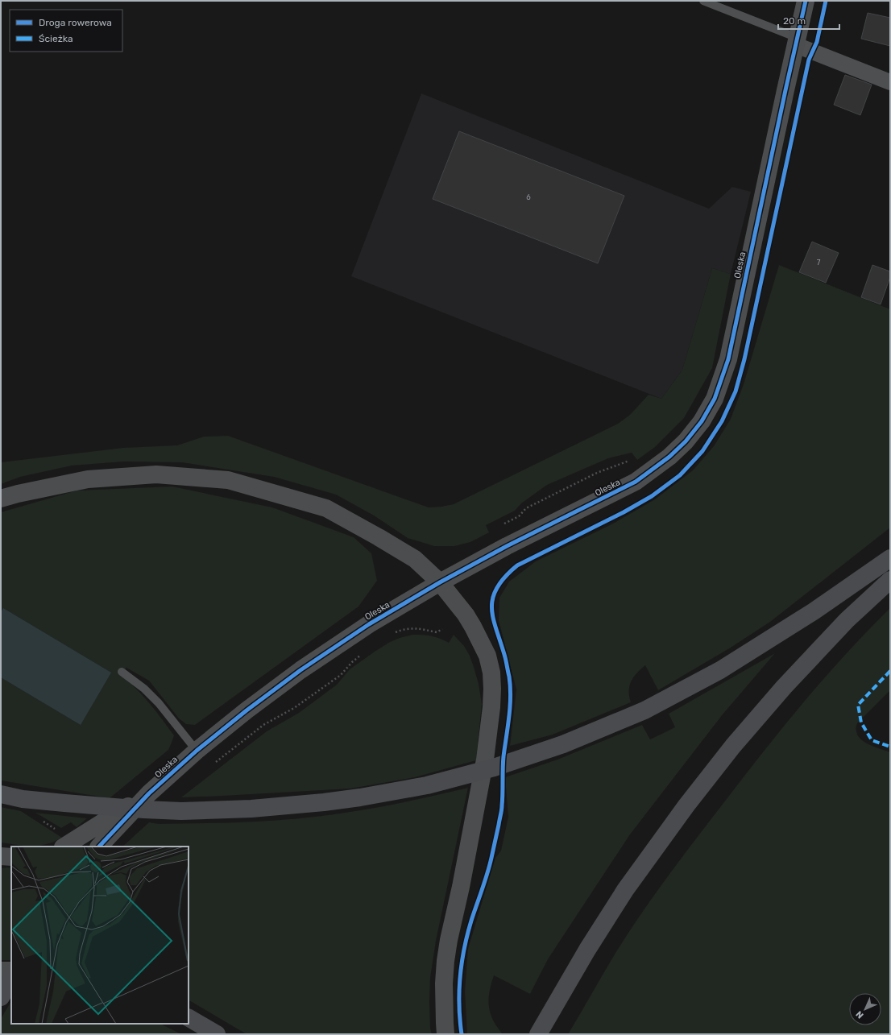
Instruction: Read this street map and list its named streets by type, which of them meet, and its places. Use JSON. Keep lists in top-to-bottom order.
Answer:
{
  "streets": {
    "street": ["Oleska"]
  },
  "house_numbers": ["6", "7"],
  "legend": ["Droga rowerowa", "Ścieżka"],
  "scale_bar": "20 m",
  "north": "bottom left"
}
